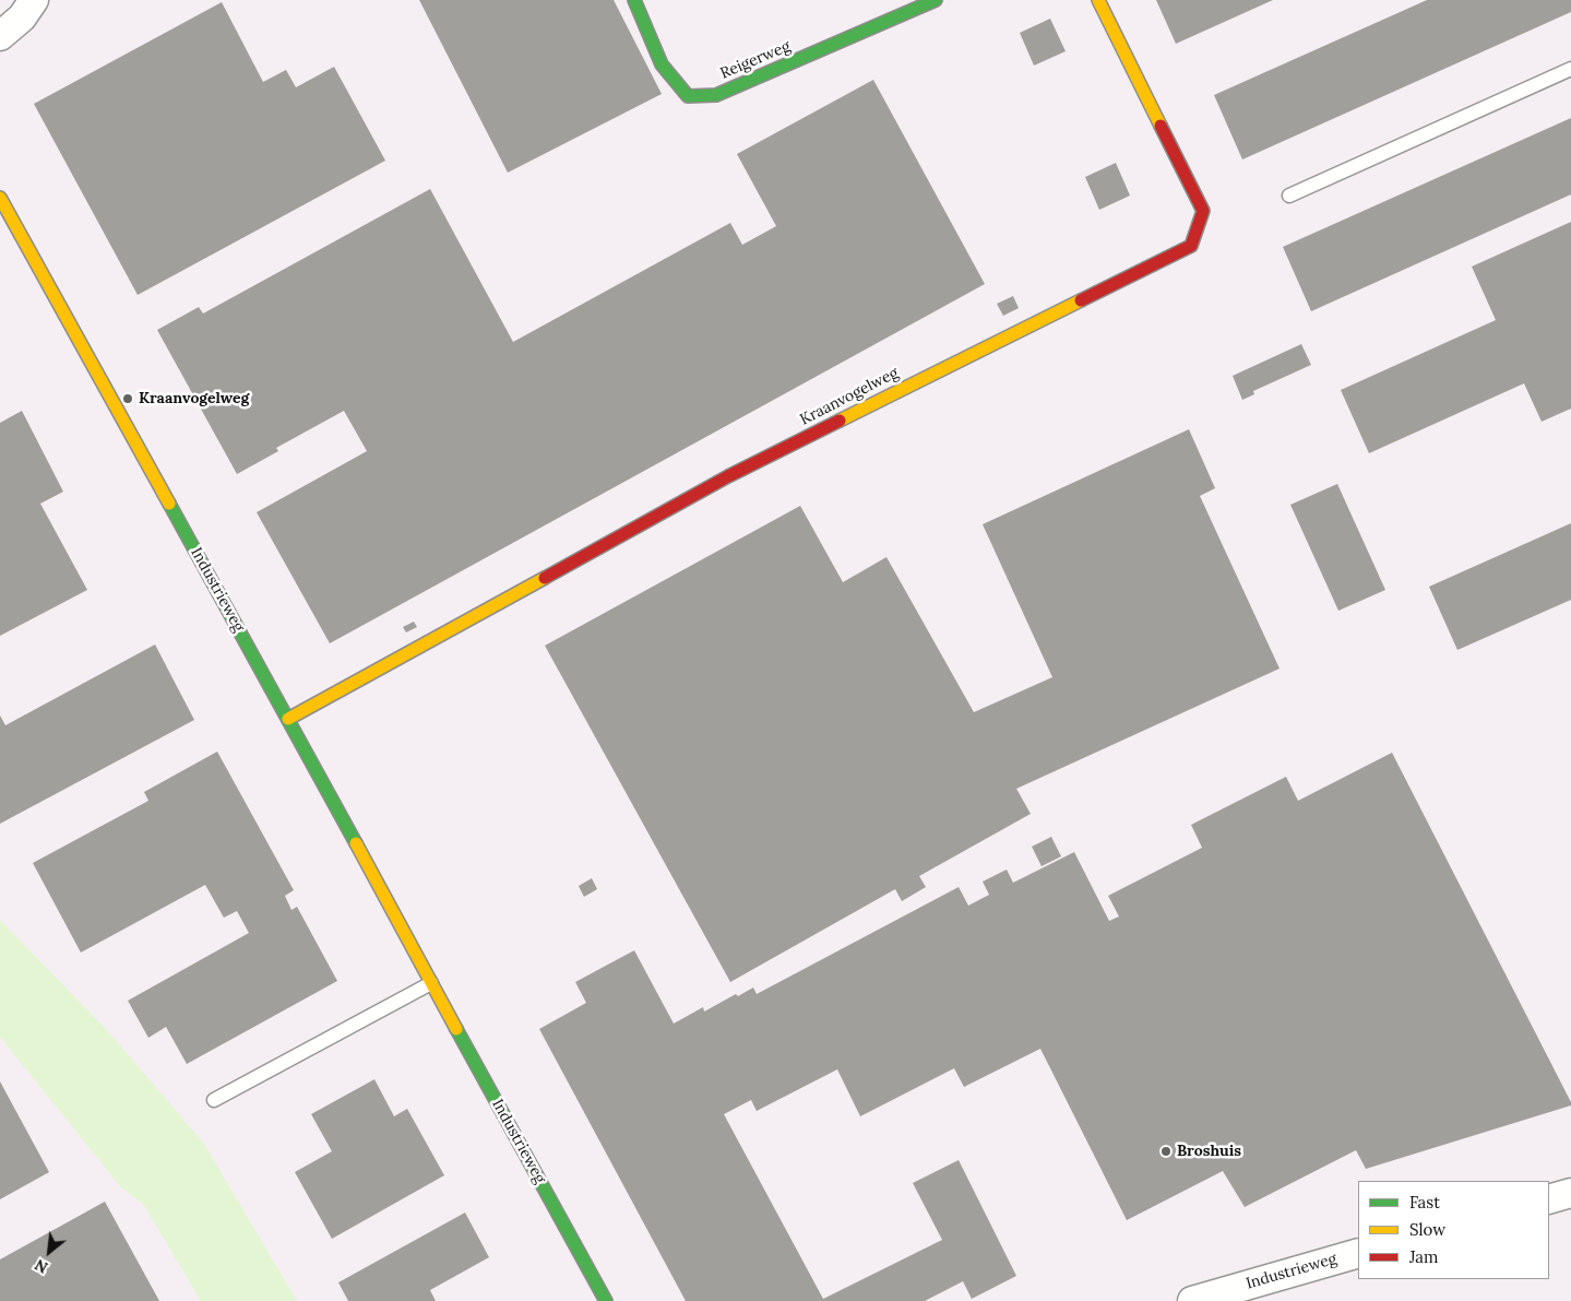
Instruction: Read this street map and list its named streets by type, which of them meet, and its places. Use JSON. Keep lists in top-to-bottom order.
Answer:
{
  "streets": {
    "street": ["Reigerweg", "Kraanvogelweg", "Industrieweg"]
  },
  "crossings": [
    ["Kraanvogelweg", "Industrieweg"]
  ],
  "places": ["Kraanvogelweg", "Broshuis"],
  "legend": ["Fast", "Slow", "Jam"],
  "north": "bottom left"
}
